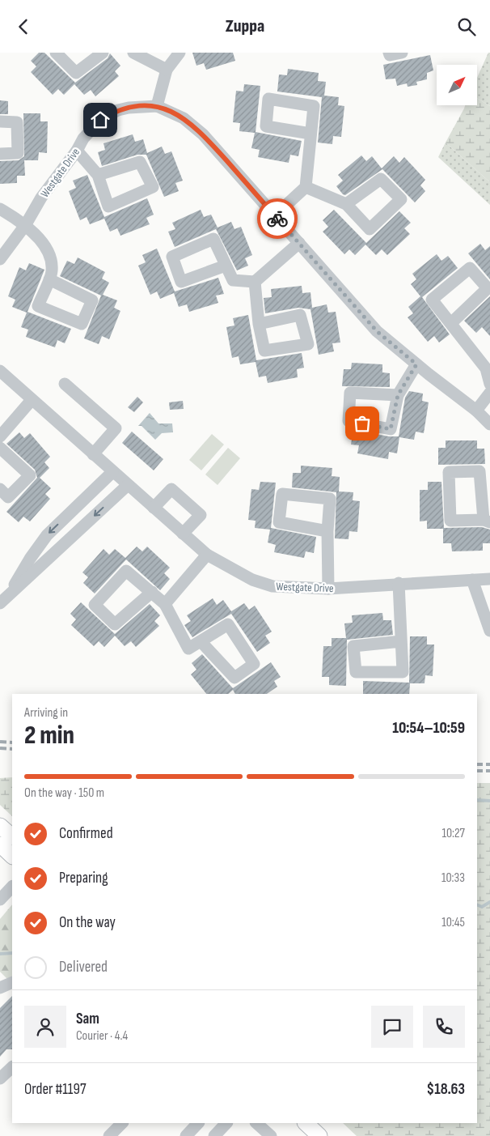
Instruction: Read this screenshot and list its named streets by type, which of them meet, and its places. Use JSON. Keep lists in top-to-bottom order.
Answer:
{
  "streets": {
    "street": ["Westgate Drive"]
  },
  "north": "top right",
  "page": {
    "header": "Zuppa",
    "heading": ["2 min", "Arriving in", "10:54–10:59"],
    "panel": [
      "Sam",
      "Courier · 4.4",
      "Order #1197",
      "$18.63"
    ],
    "bar": "On the way · 150 m",
    "list": [
      ["Confirmed", "10:27"],
      ["Preparing", "10:33"],
      ["On the way", "10:45"],
      "Delivered"
    ]
  }
}
